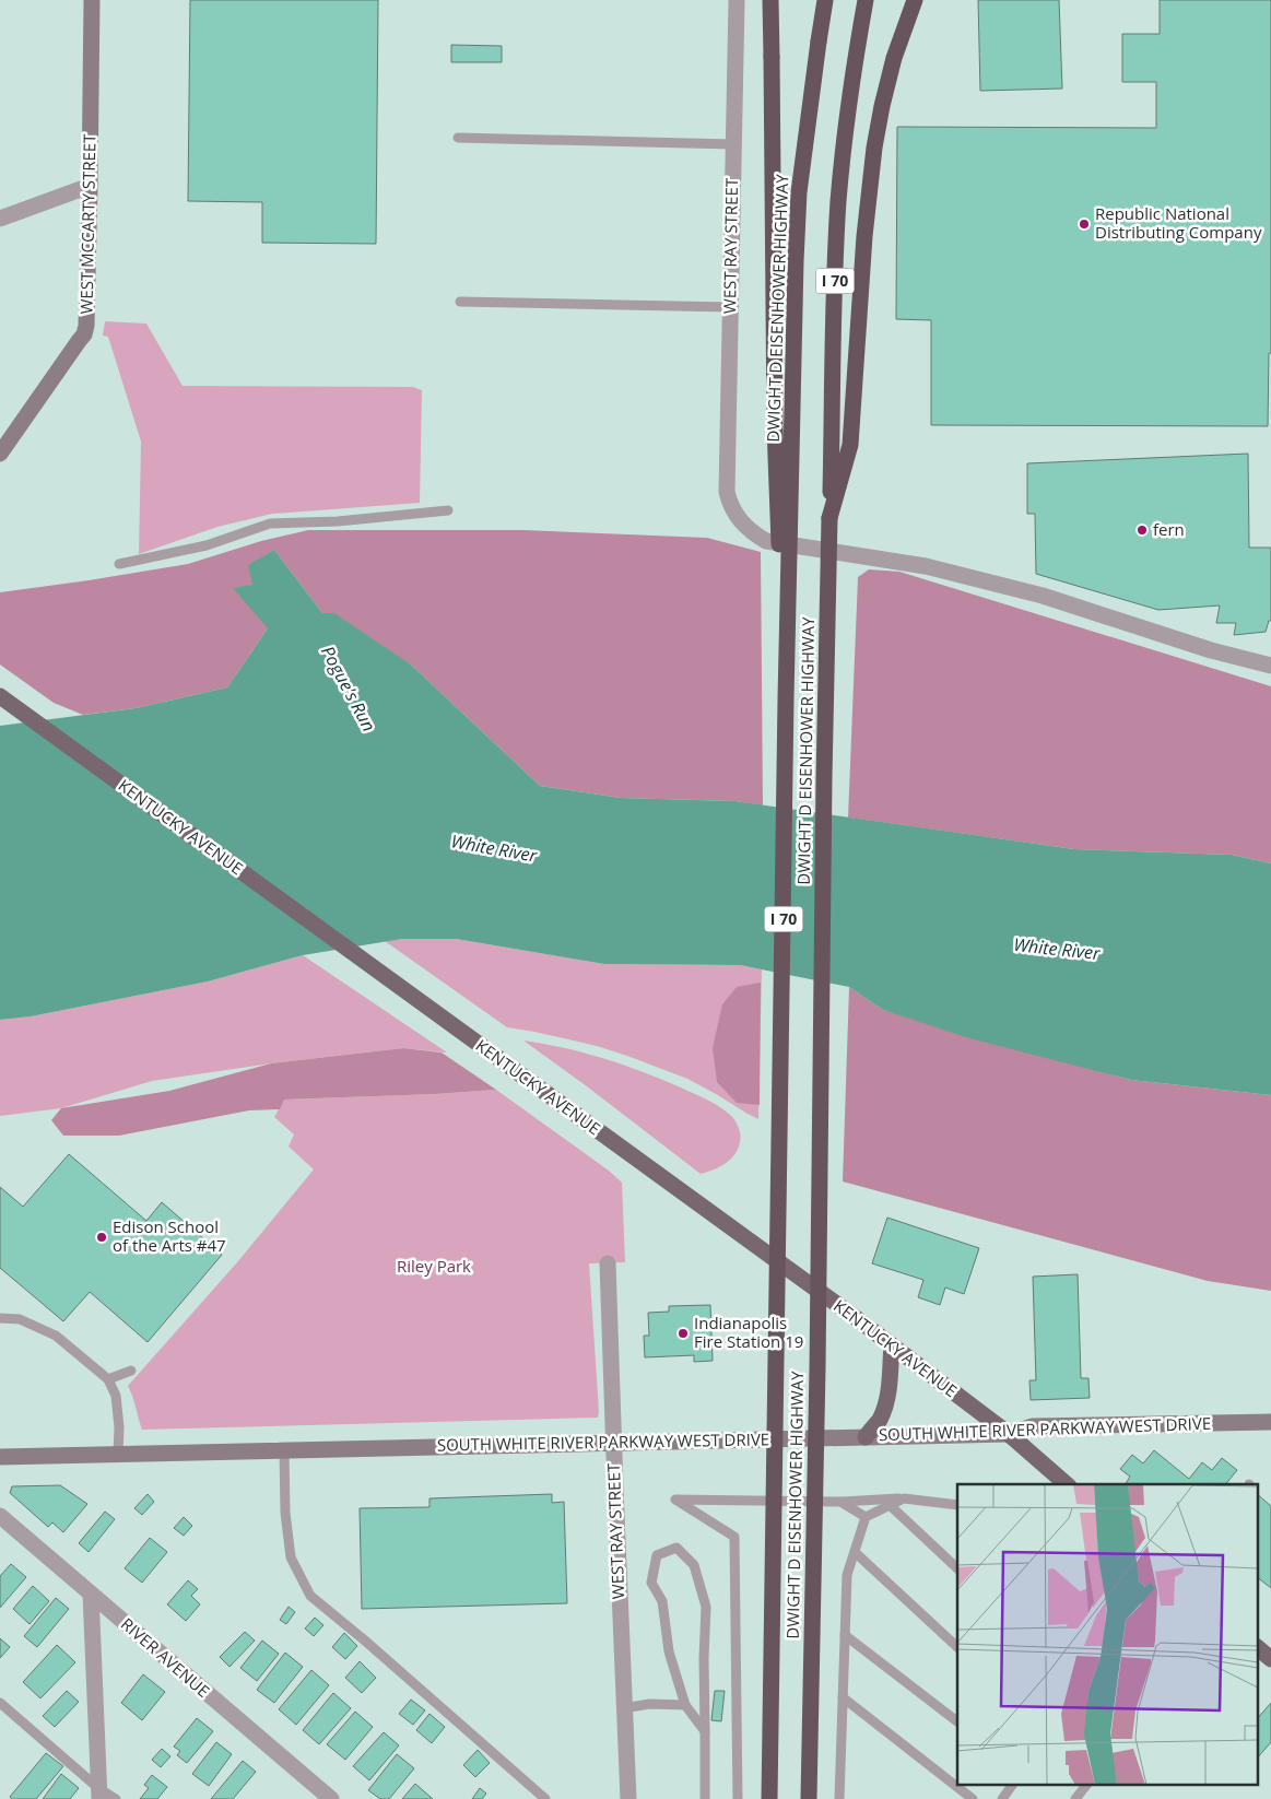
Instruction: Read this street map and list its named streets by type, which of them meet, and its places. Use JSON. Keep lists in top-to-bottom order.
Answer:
{
  "streets": {
    "highway": ["I 70", "DWIGHT D EISENHOWER HIGHWAY"],
    "main road": ["KENTUCKY AVENUE"],
    "street": [
      "WEST MCCARTY STREET",
      "WEST RAY STREET",
      "SOUTH WHITE RIVER PARKWAY WEST DRIVE",
      "RIVER AVENUE"
    ]
  },
  "crossings": [
    ["WEST RAY STREET", "SOUTH WHITE RIVER PARKWAY WEST DRIVE"],
    ["KENTUCKY AVENUE", "SOUTH WHITE RIVER PARKWAY WEST DRIVE"]
  ],
  "water": ["Pogue's Run", "White River"],
  "parks": ["Riley Park"],
  "places": [
    "Republic National Distributing Company",
    "fern",
    "Edison School of the Arts #47",
    "Indianapolis Fire Station 19"
  ]
}
